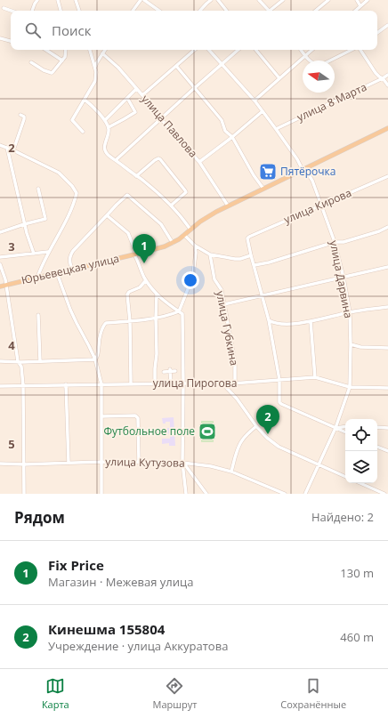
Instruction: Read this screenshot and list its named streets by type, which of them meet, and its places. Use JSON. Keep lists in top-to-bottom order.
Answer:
{
  "streets": {
    "main road": ["Юрьевецкая улица"],
    "street": [
      "улица 8 Марта",
      "улица Павлова",
      "улица Кирова",
      "улица Дарвина",
      "улица Губкина",
      "улица Пирогова",
      "улица Кутузова"
    ]
  },
  "crossings": [
    ["улица 8 Марта", "улица Дарвина"],
    ["улица Павлова", "Юрьевецкая улица"],
    ["улица Кирова", "улица Дарвина"],
    ["Юрьевецкая улица", "улица Дарвина"],
    ["улица Дарвина", "улица Пирогова"],
    ["улица Губкина", "улица Пирогова"]
  ],
  "places": {
    "supermarket": ["Пятёрочка"],
    "sports": ["Футбольное поле"]
  },
  "north": "left",
  "page": {
    "search": "Поиск",
    "pins": ["1", "2"],
    "heading": ["Рядом", "Найдено: 2"],
    "list": [
      {
        "mark": "1",
        "name": "Fix Price",
        "note": "Магазин · Межевая улица",
        "value": "130 m"
      },
      {
        "mark": "2",
        "name": "Кинешма 155804",
        "note": "Учреждение · улица Аккуратова",
        "value": "460 m"
      }
    ],
    "nav": ["Карта", "Маршрут", "Сохранённые"]
  },
  "grid": {
    "rows": [
      "2",
      "3",
      "4",
      "5"
    ]
  }
}
